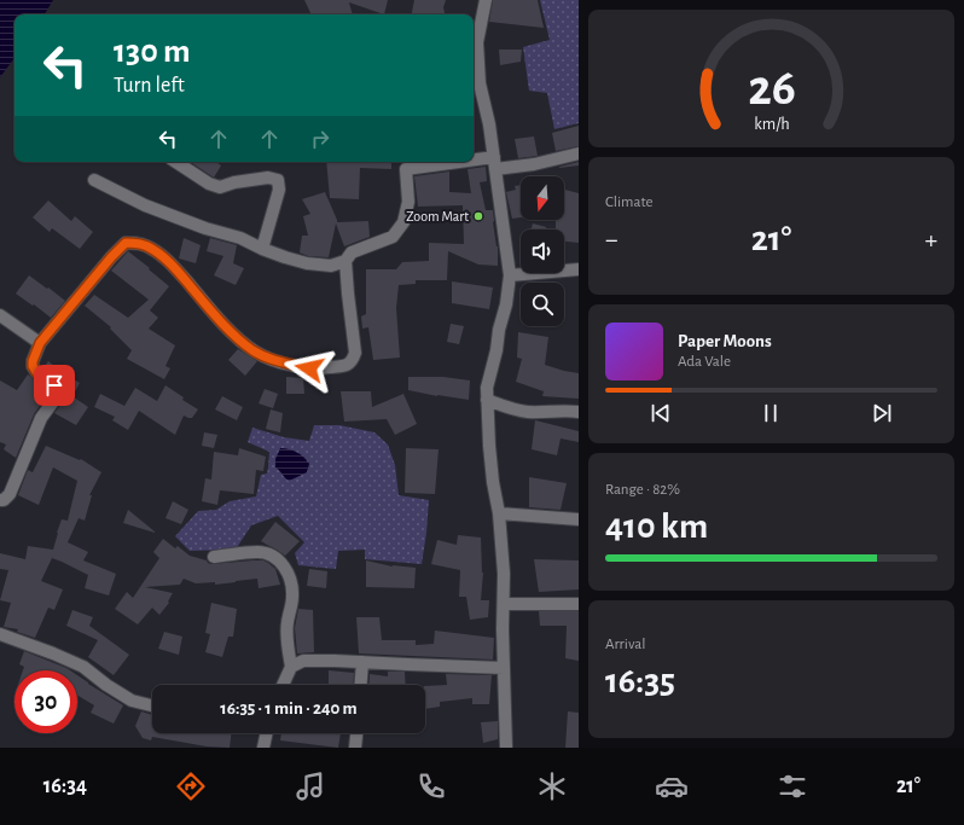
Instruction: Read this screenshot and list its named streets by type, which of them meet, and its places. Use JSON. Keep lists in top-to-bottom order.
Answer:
{
  "places": ["Zoom Mart"],
  "north": "bottom",
  "page": {
    "turn": ["130 m", "Turn left"],
    "tile": [
      "Climate",
      ["Range · 82%", "410 km"],
      ["Arrival", "16:35"]
    ],
    "heat": ["−", "21°", "+"],
    "song": ["Paper Moons", "Ada Vale"],
    "limit": "30",
    "trip": "16:35 · 1 min · 240 m",
    "tabs": ["16:34", "21°"],
    "gauge": ["26", "km/h"]
  }
}
